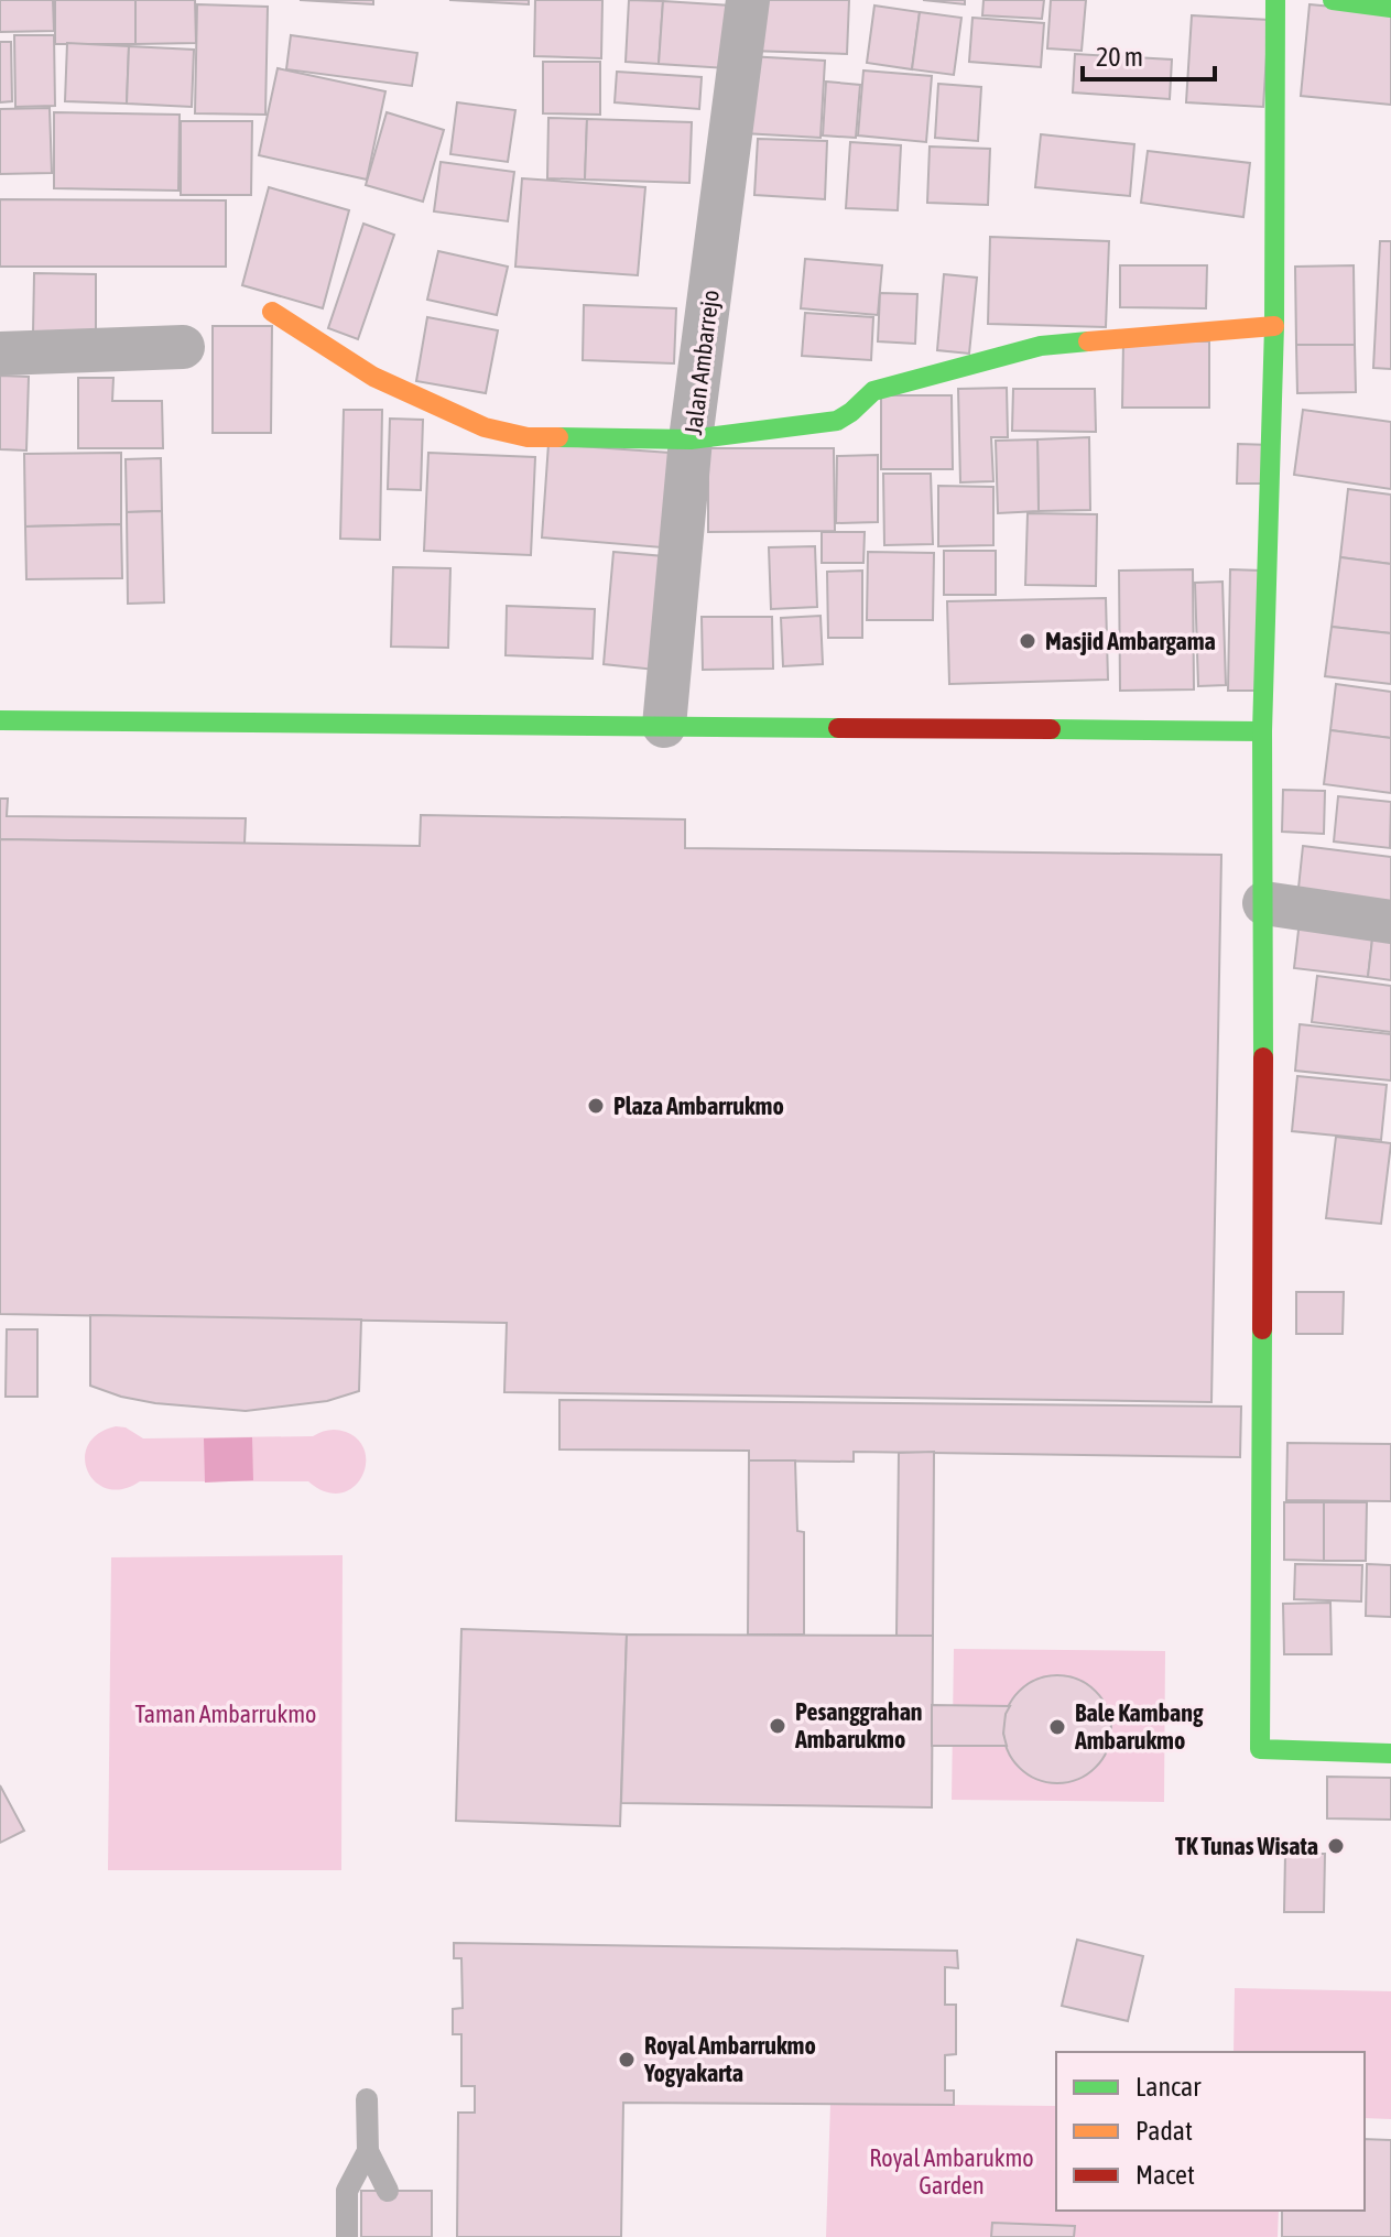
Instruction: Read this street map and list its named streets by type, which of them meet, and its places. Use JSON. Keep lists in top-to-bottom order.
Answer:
{
  "streets": {
    "street": ["Jalan Ambarrejo"]
  },
  "parks": ["Taman Ambarrukmo", "Royal Ambarukmo Garden"],
  "places": [
    "Masjid Ambargama",
    "Plaza Ambarrukmo",
    "Pesanggrahan Ambarukmo",
    "Bale Kambang Ambarukmo",
    "TK Tunas Wisata",
    "Royal Ambarrukmo Yogyakarta"
  ],
  "legend": ["Lancar", "Padat", "Macet"],
  "scale_bar": "20 m"
}
